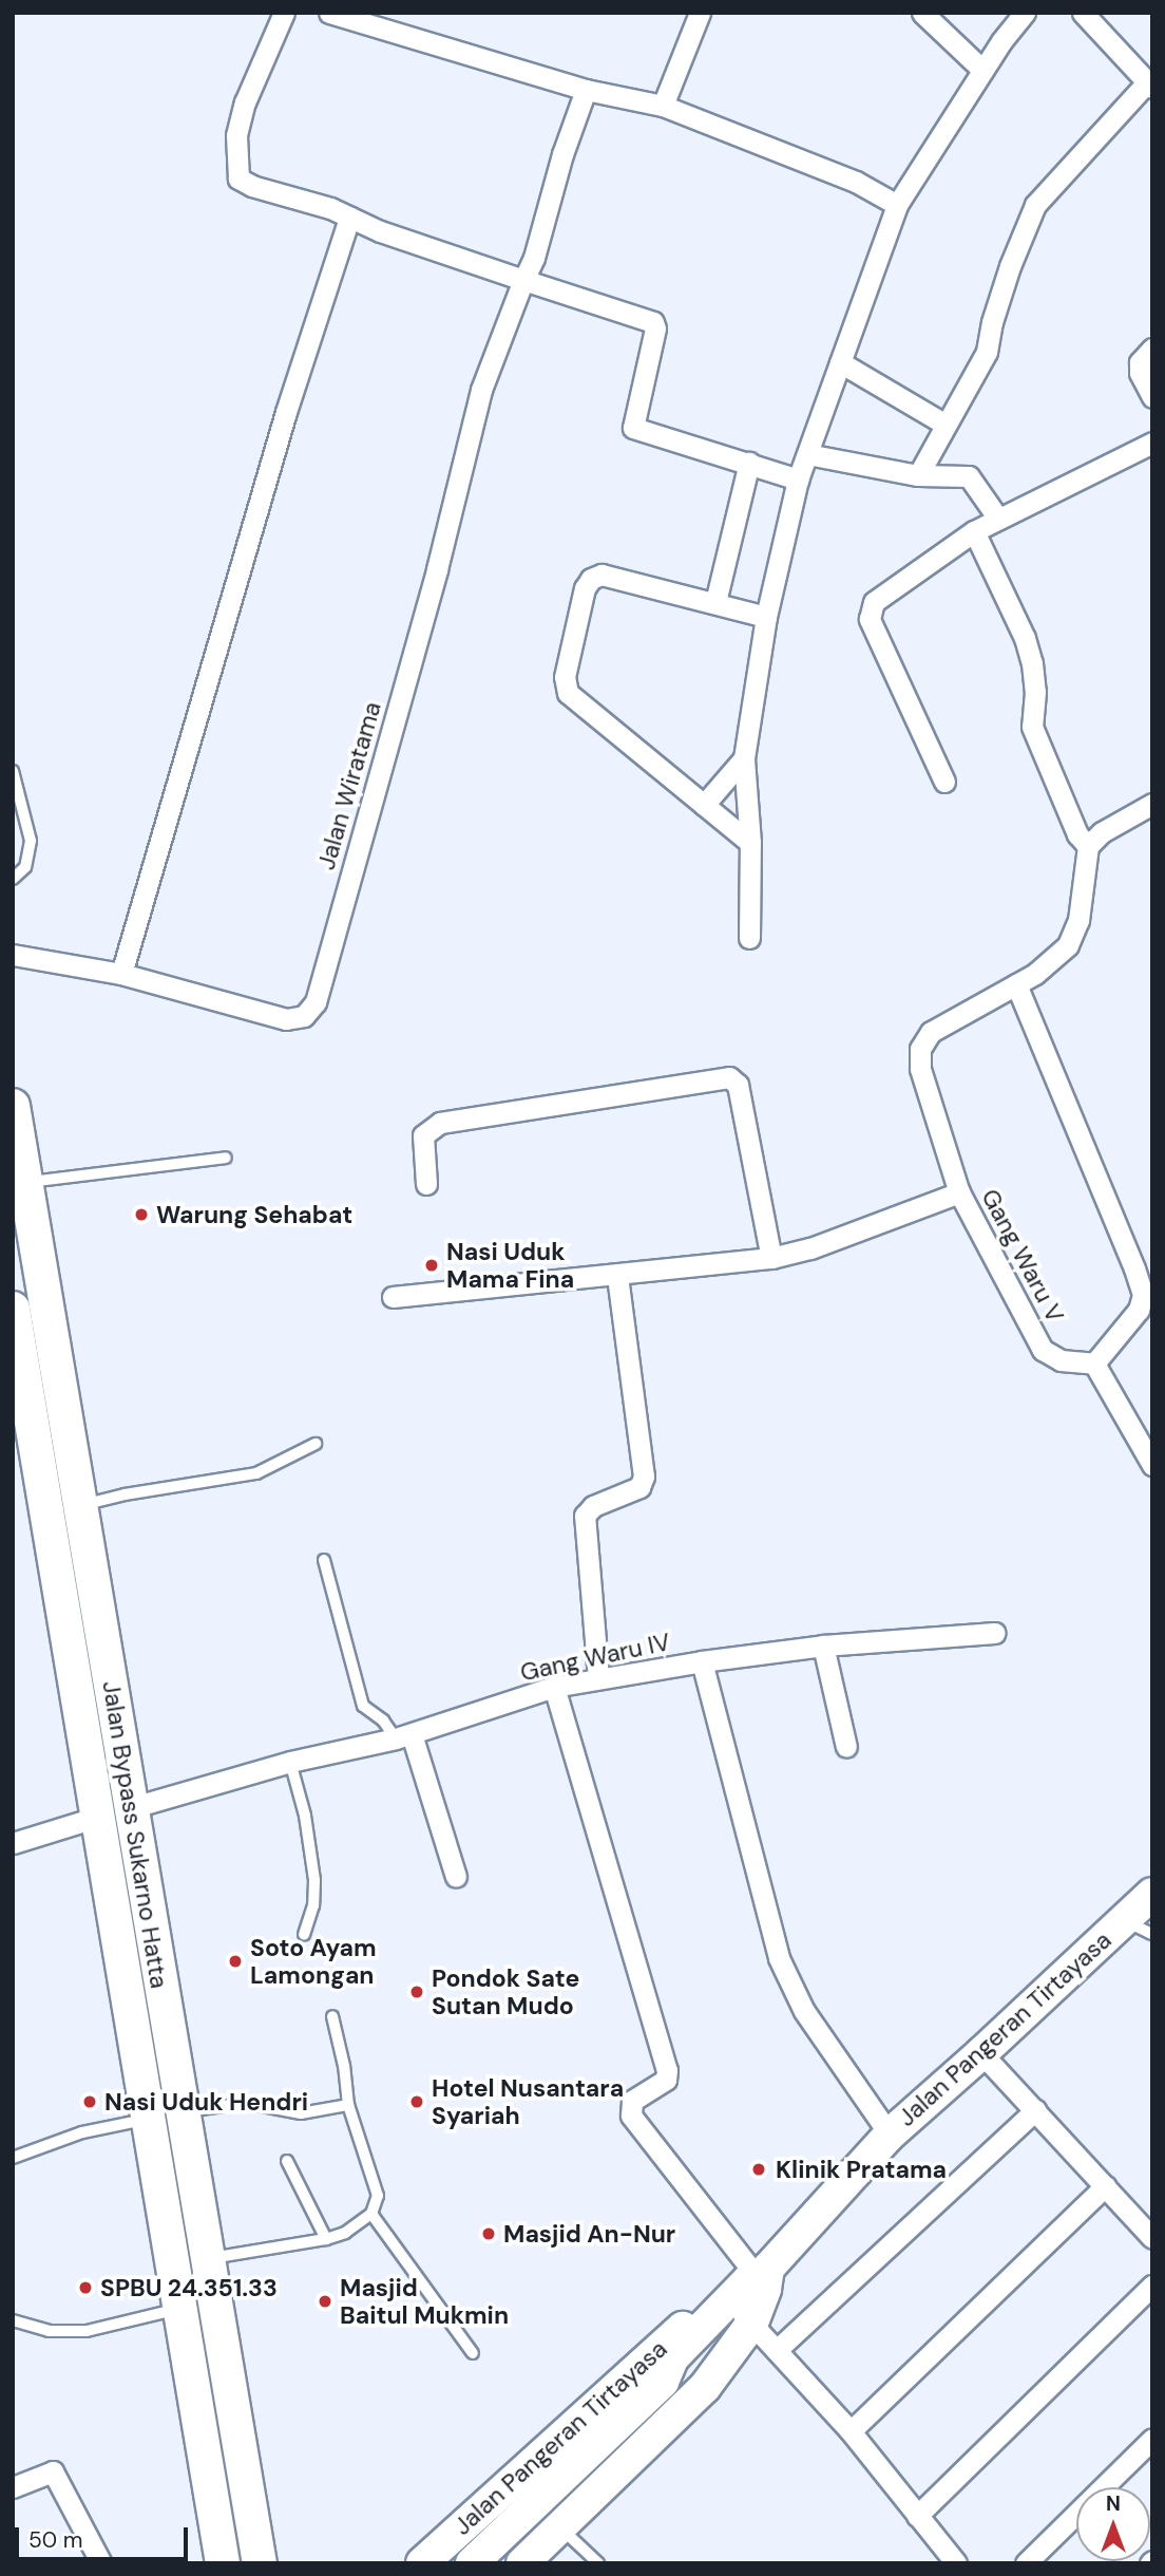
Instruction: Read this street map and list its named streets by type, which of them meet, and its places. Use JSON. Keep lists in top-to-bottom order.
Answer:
{
  "streets": {
    "highway": ["Jalan Bypass Sukarno Hatta"],
    "main road": ["Jalan Pangeran Tirtayasa"],
    "street": ["Jalan Wiratama", "Gang Waru V", "Gang Waru IV"]
  },
  "crossings": [
    ["Gang Waru IV", "Jalan Bypass Sukarno Hatta"]
  ],
  "places": [
    "Warung Sehabat",
    "Nasi Uduk Mama Fina",
    "Soto Ayam Lamongan",
    "Pondok Sate Sutan Mudo",
    "Nasi Uduk Hendri",
    "Hotel Nusantara Syariah",
    "Klinik Pratama",
    "Masjid An-Nur",
    "SPBU 24.351.33",
    "Masjid Baitul Mukmin"
  ],
  "scale_bar": "50 m",
  "north": "top"
}
